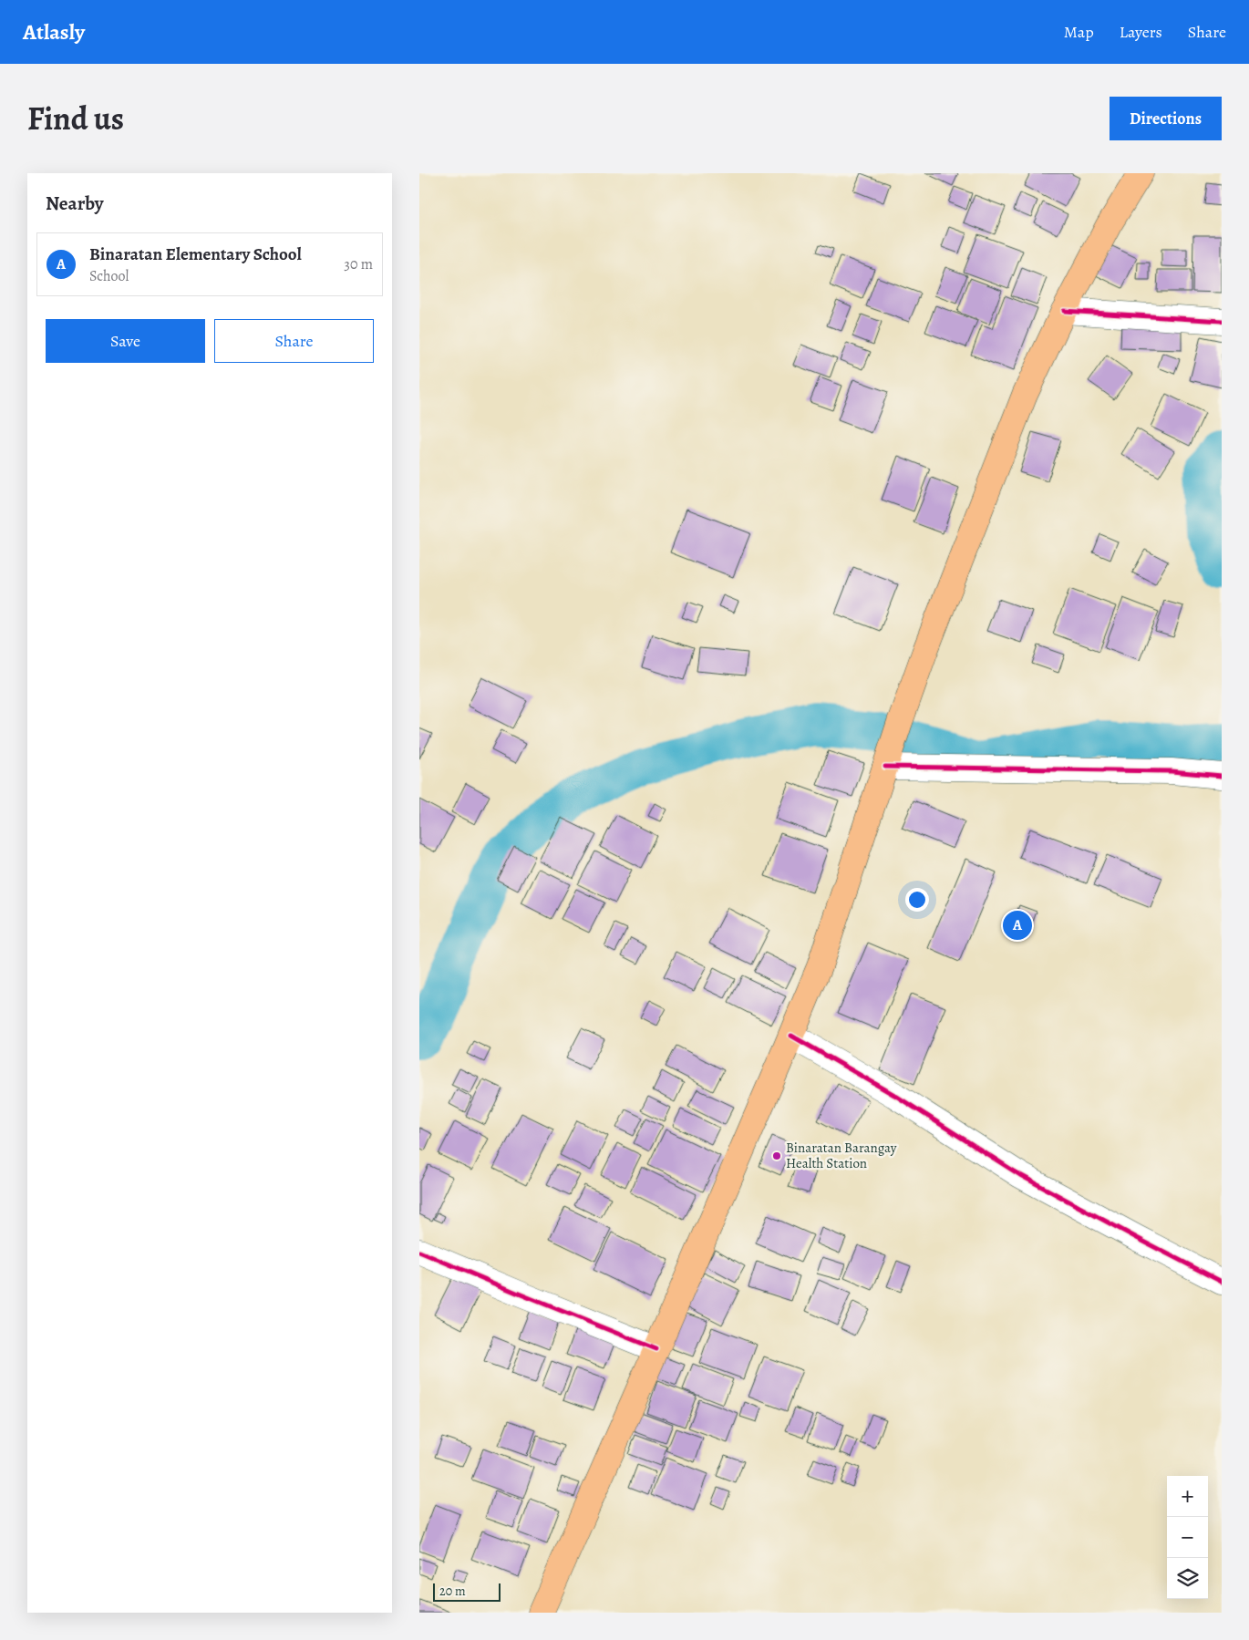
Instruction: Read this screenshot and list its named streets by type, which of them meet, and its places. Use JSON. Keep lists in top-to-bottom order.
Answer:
{
  "places": ["Binaratan Barangay Health Station"],
  "scale_bar": "20 m",
  "page": {
    "header": "Atlasly",
    "nav": ["Map", "Layers", "Share"],
    "title": "Find us",
    "buttons": [
      "Directions",
      ["Save", "Share"]
    ],
    "heading": "Nearby",
    "list": [
      {
        "mark": "A",
        "name": "Binaratan Elementary School",
        "note": "School",
        "value": "30 m"
      }
    ],
    "pins": "A",
    "map_buttons": ["+", "−"],
    "scale": "20 m"
  }
}
